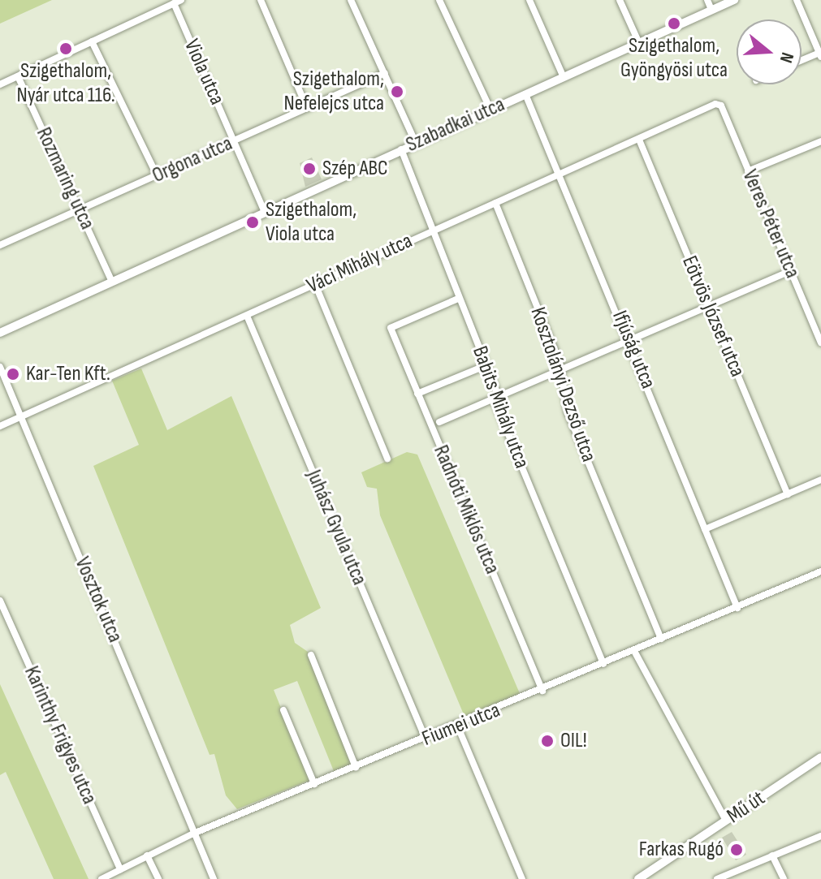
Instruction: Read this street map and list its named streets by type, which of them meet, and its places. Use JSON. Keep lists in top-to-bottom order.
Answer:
{
  "streets": {
    "street": [
      "Viola utca",
      "Szabadkai utca",
      "Orgona utca",
      "Rozmaring utca",
      "Veres Péter utca",
      "Váci Mihály utca",
      "Eötvös József utca",
      "Ifjúság utca",
      "Kosztolányi Dezső utca",
      "Babits Mihály utca",
      "Radnóti Miklós utca",
      "Juhász Gyula utca",
      "Vosztok utca",
      "Fiumei utca",
      "Karinthy Frigyes utca",
      "Mű út"
    ]
  },
  "crossings": [
    ["Viola utca", "Szabadkai utca"],
    ["Viola utca", "Orgona utca"],
    ["Szabadkai utca", "Rozmaring utca"],
    ["Szabadkai utca", "Ifjúság utca"],
    ["Szabadkai utca", "Babits Mihály utca"],
    ["Orgona utca", "Rozmaring utca"],
    ["Veres Péter utca", "Váci Mihály utca"],
    ["Váci Mihály utca", "Eötvös József utca"],
    ["Váci Mihály utca", "Ifjúság utca"],
    ["Váci Mihály utca", "Kosztolányi Dezső utca"],
    ["Váci Mihály utca", "Babits Mihály utca"],
    ["Váci Mihály utca", "Juhász Gyula utca"],
    ["Váci Mihály utca", "Vosztok utca"],
    ["Ifjúság utca", "Fiumei utca"],
    ["Kosztolányi Dezső utca", "Fiumei utca"],
    ["Babits Mihály utca", "Radnóti Miklós utca"],
    ["Babits Mihály utca", "Fiumei utca"],
    ["Radnóti Miklós utca", "Fiumei utca"],
    ["Juhász Gyula utca", "Fiumei utca"],
    ["Vosztok utca", "Fiumei utca"],
    ["Fiumei utca", "Karinthy Frigyes utca"]
  ],
  "places": [
    "Szigethalom, Gyöngyösi utca",
    "Szigethalom, Nyár utca 116.",
    "Szigethalom, Nefelejcs utca",
    "Szép ABC",
    "Szigethalom, Viola utca",
    "Kar-Ten Kft.",
    "OIL!",
    "Farkas Rugó"
  ],
  "north": "right"
}
